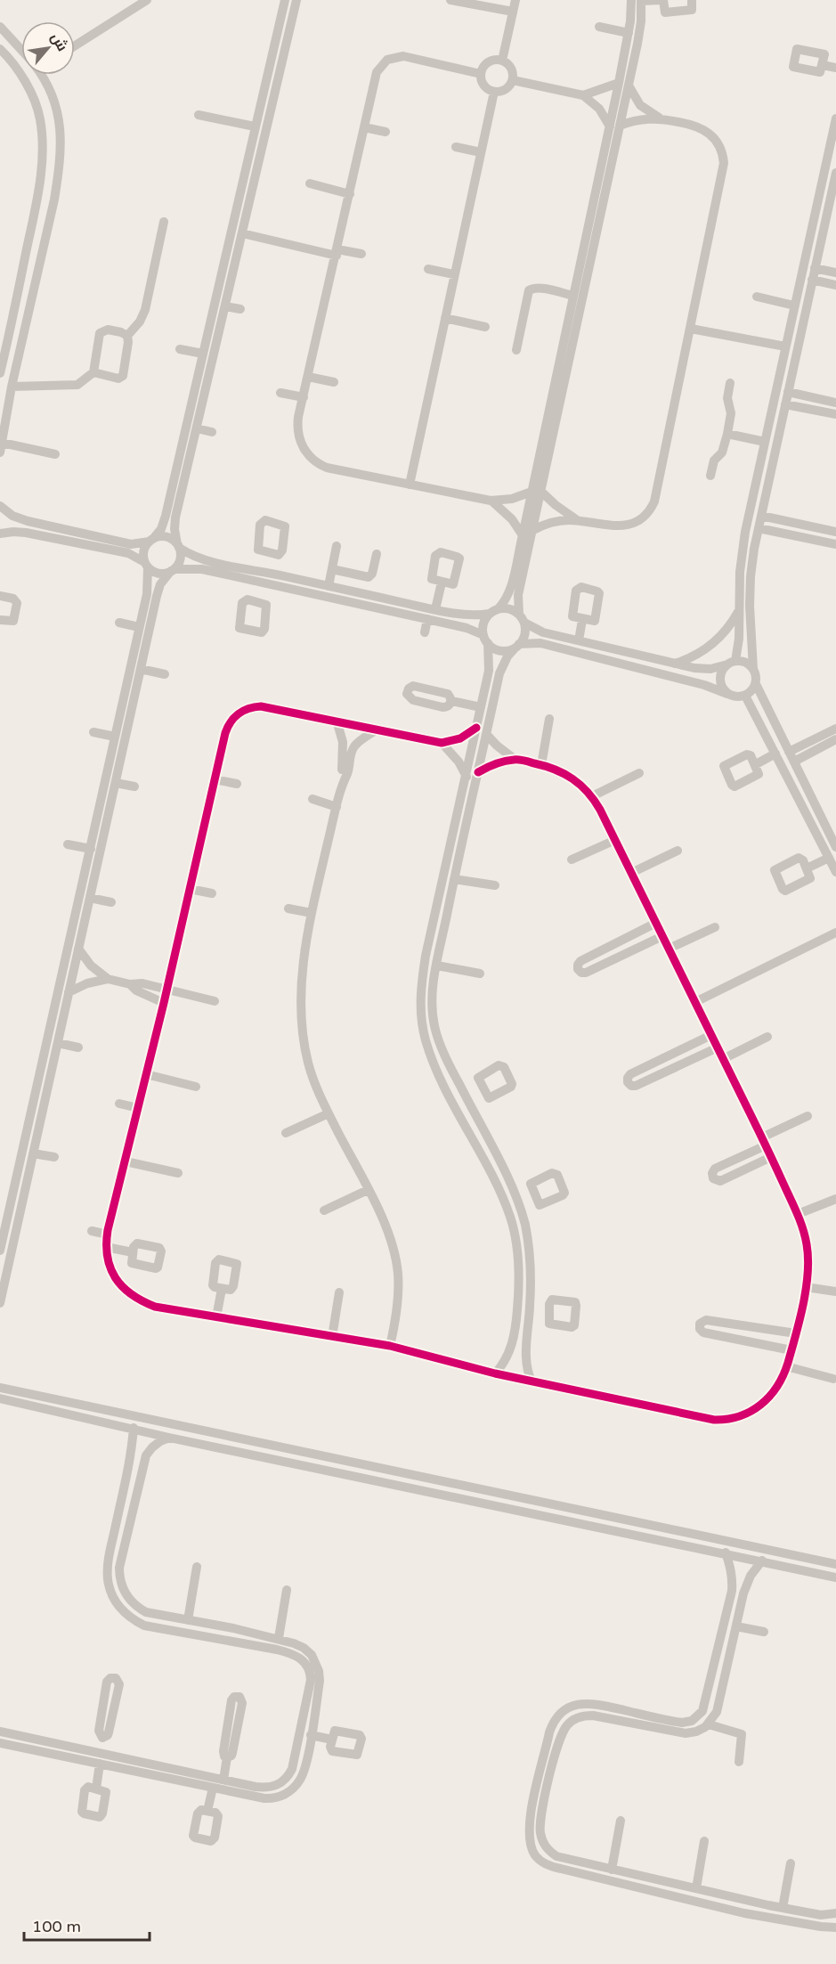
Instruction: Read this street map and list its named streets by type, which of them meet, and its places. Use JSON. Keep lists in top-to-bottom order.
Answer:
{
  "scale_bar": "100 m",
  "north": "top right"
}
